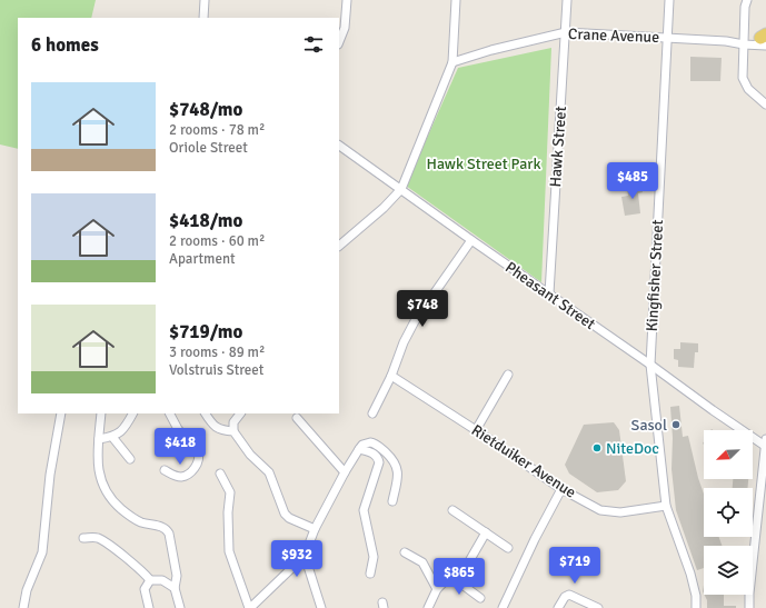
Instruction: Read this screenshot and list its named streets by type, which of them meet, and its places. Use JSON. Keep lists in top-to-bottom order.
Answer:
{
  "streets": {
    "street": [
      "Crane Avenue",
      "Hawk Street",
      "Kingfisher Street",
      "Pheasant Street",
      "Rietduiker Avenue"
    ]
  },
  "crossings": [
    ["Crane Avenue", "Hawk Street"],
    ["Crane Avenue", "Kingfisher Street"],
    ["Hawk Street", "Pheasant Street"],
    ["Kingfisher Street", "Pheasant Street"],
    ["Kingfisher Street", "Rietduiker Avenue"]
  ],
  "parks": ["Hawk Street Park"],
  "places": ["Sasol", "NiteDoc"],
  "north": "bottom left",
  "page": {
    "heading": "6 homes",
    "list": [
      {
        "name": "$748/mo",
        "note": "2 rooms · 78 m² · Oriole Street"
      },
      {
        "name": "$418/mo",
        "note": "2 rooms · 60 m² · Apartment"
      },
      {
        "name": "$719/mo",
        "note": "3 rooms · 89 m² · Volstruis Street"
      }
    ],
    "price": [
      "$485",
      "$748",
      "$418",
      "$932",
      "$719",
      "$865"
    ]
  }
}
